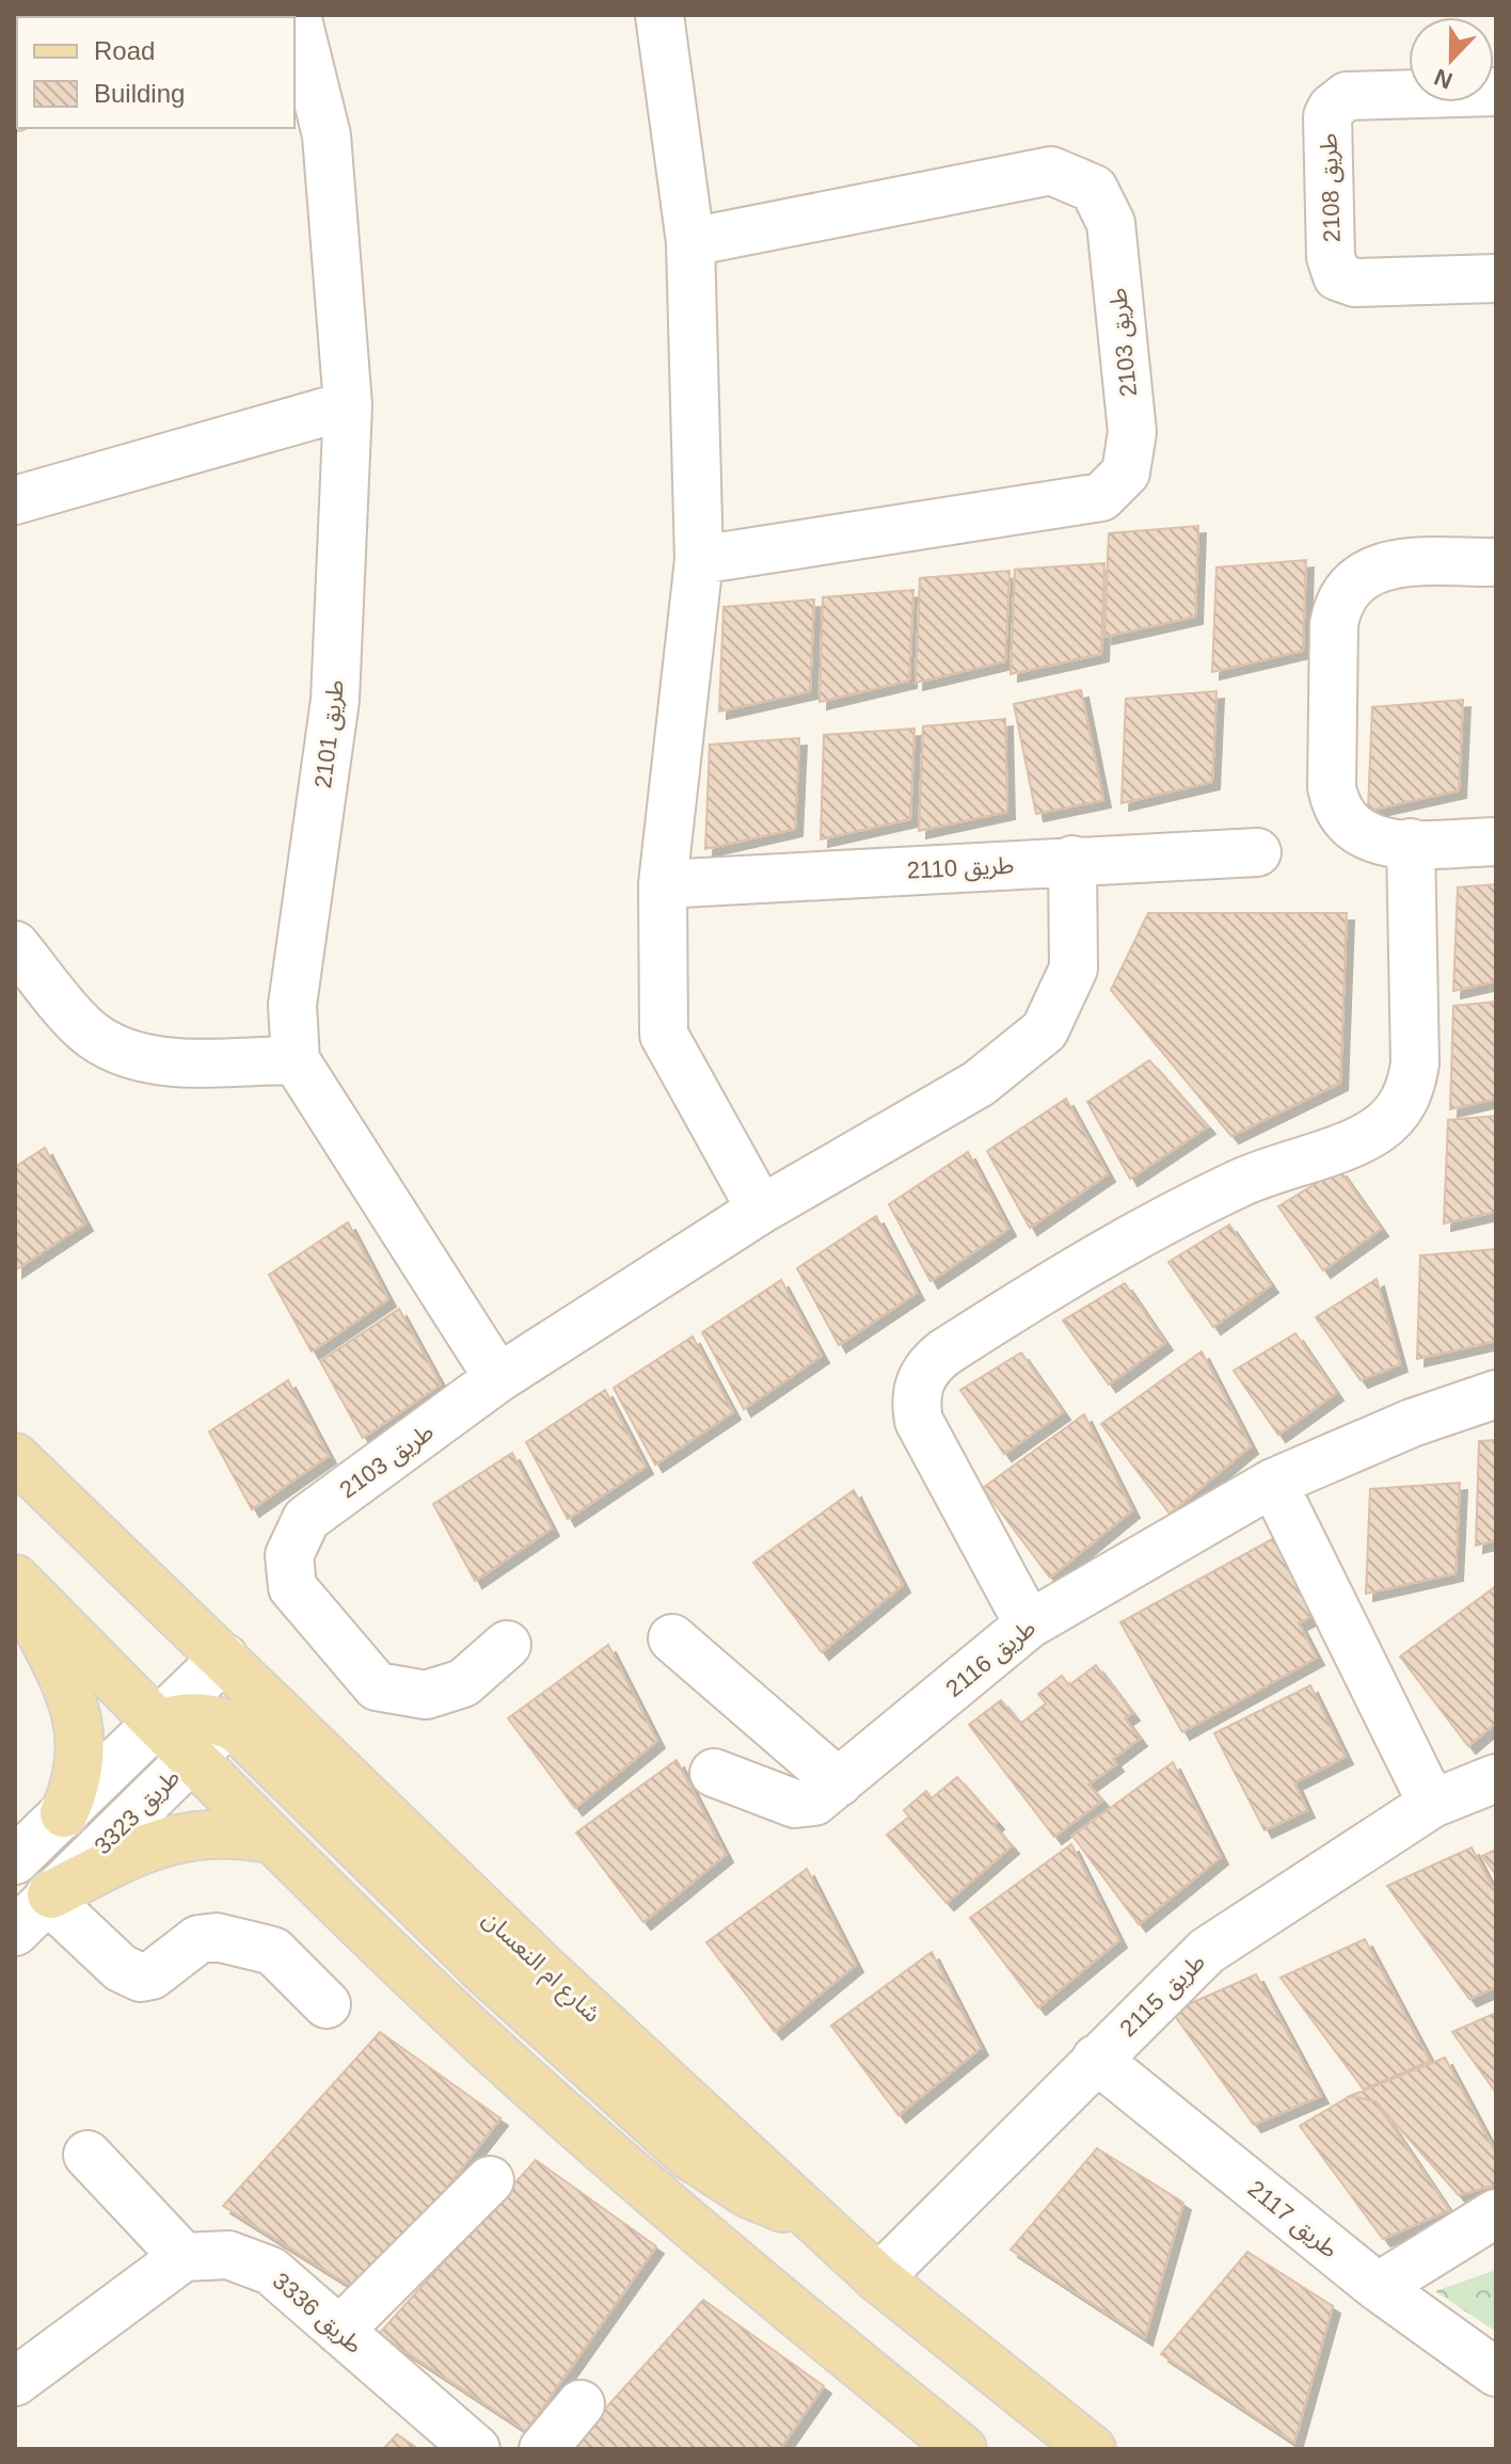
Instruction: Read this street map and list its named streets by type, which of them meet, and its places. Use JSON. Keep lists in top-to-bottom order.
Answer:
{
  "streets": {
    "main road": ["شارع ام النعسان"],
    "street": [
      "طريق 2108",
      "طريق 2103",
      "طريق 2101",
      "طريق 2110",
      "طريق 2116",
      "طريق 3323",
      "طريق 2115",
      "طريق 2117",
      "طريق 3336"
    ]
  },
  "crossings": [
    ["طريق 2103", "طريق 2101"],
    ["طريق 2103", "طريق 2110"],
    ["طريق 3323", "شارع ام النعسان"],
    ["شارع ام النعسان", "طريق 2115"],
    ["طريق 2115", "طريق 2117"]
  ],
  "legend": ["Road", "Building"],
  "north": "bottom"
}
